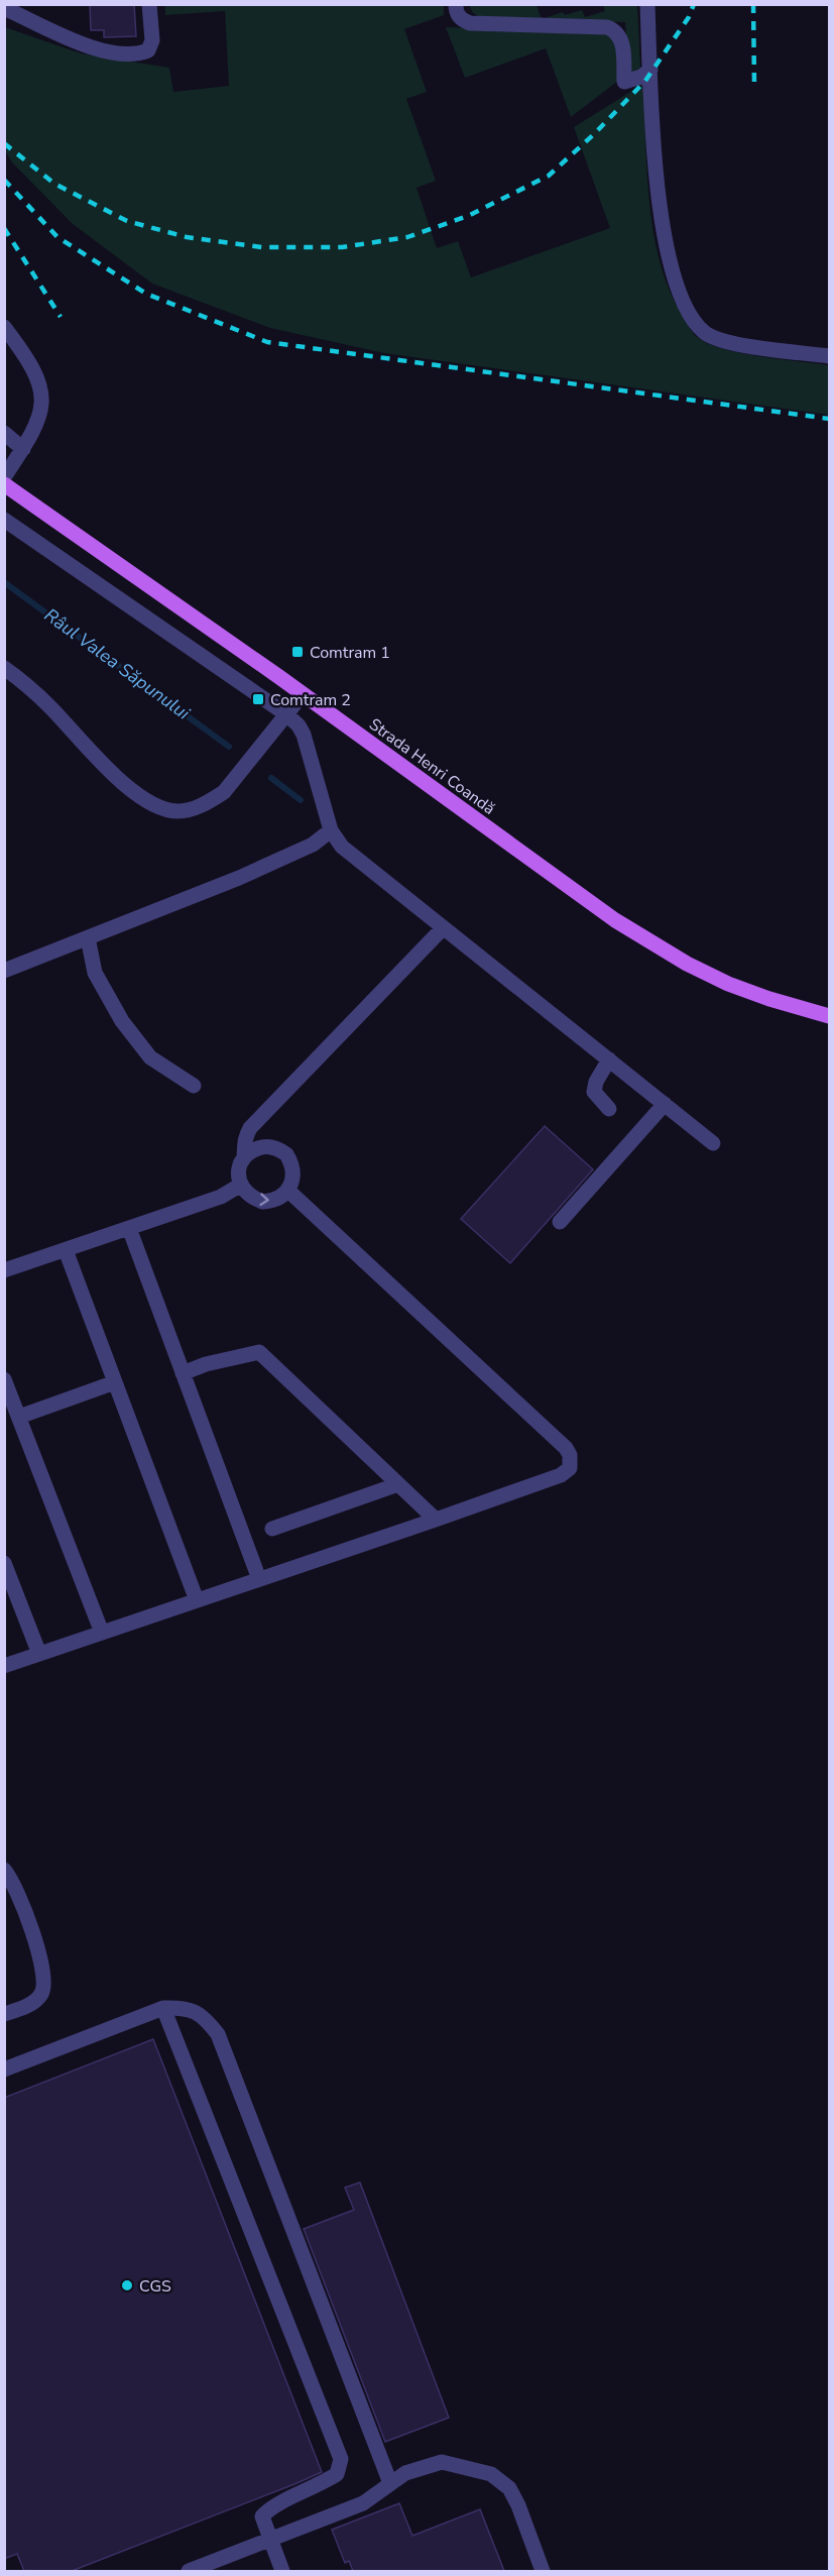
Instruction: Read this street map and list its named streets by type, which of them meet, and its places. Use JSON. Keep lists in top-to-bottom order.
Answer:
{
  "streets": {
    "main road": ["Strada Henri Coandă"]
  },
  "water": ["Râul Valea Săpunului"],
  "places": {
    "transit": ["Comtram 1", "Comtram 2"],
    "other": ["CGS"]
  }
}
